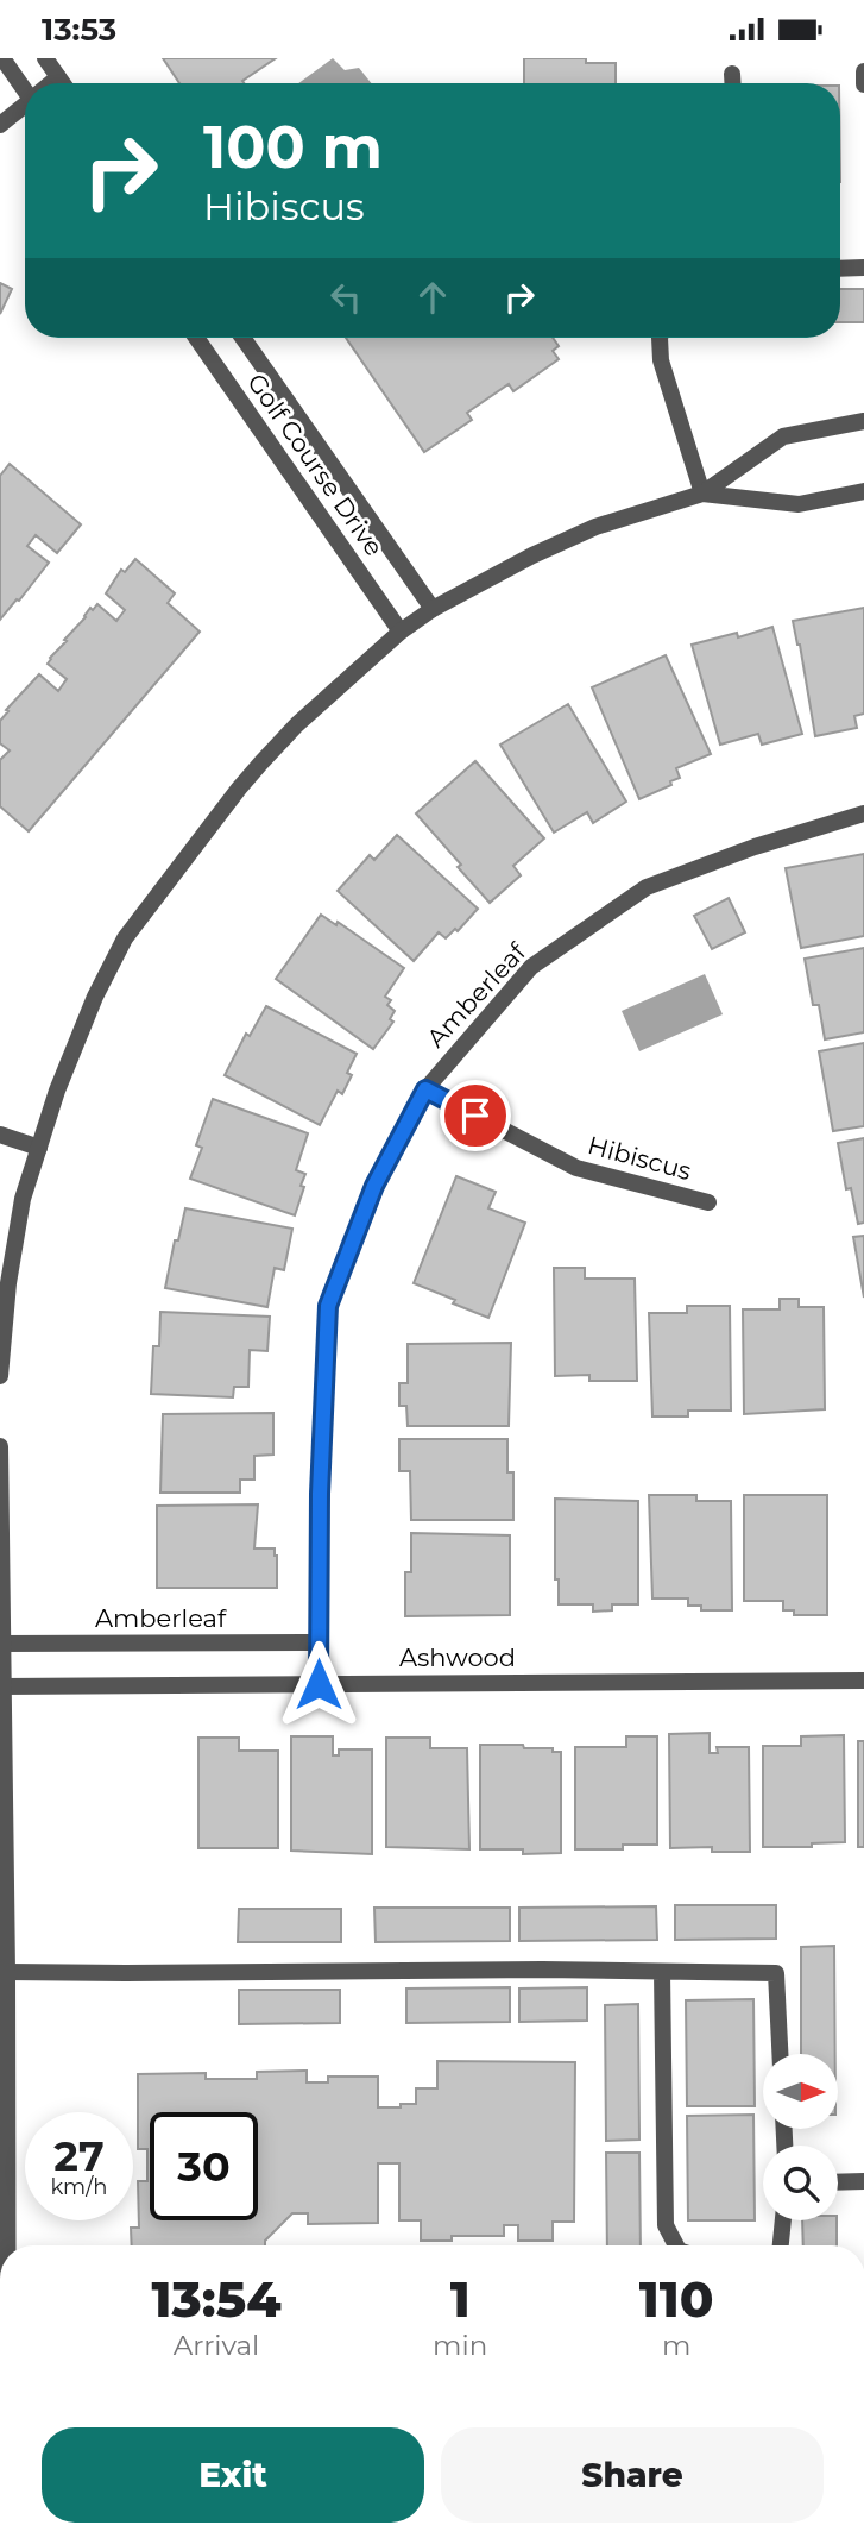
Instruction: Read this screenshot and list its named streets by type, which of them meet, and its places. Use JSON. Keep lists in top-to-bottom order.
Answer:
{
  "streets": {
    "street": [
      "Golf Course Drive",
      "Amberleaf",
      "Hibiscus",
      "Ashwood"
    ]
  },
  "crossings": [
    ["Amberleaf", "Hibiscus"],
    ["Amberleaf", "Ashwood"]
  ],
  "north": "right",
  "page": {
    "status": "13:53",
    "turn": ["100 m", "Hibiscus"],
    "speed": "27 km/h",
    "limit": "30",
    "eta": [
      "13:54",
      "Arrival",
      "1",
      "min",
      "110",
      "m"
    ],
    "buttons": ["Exit", "Share"]
  }
}
